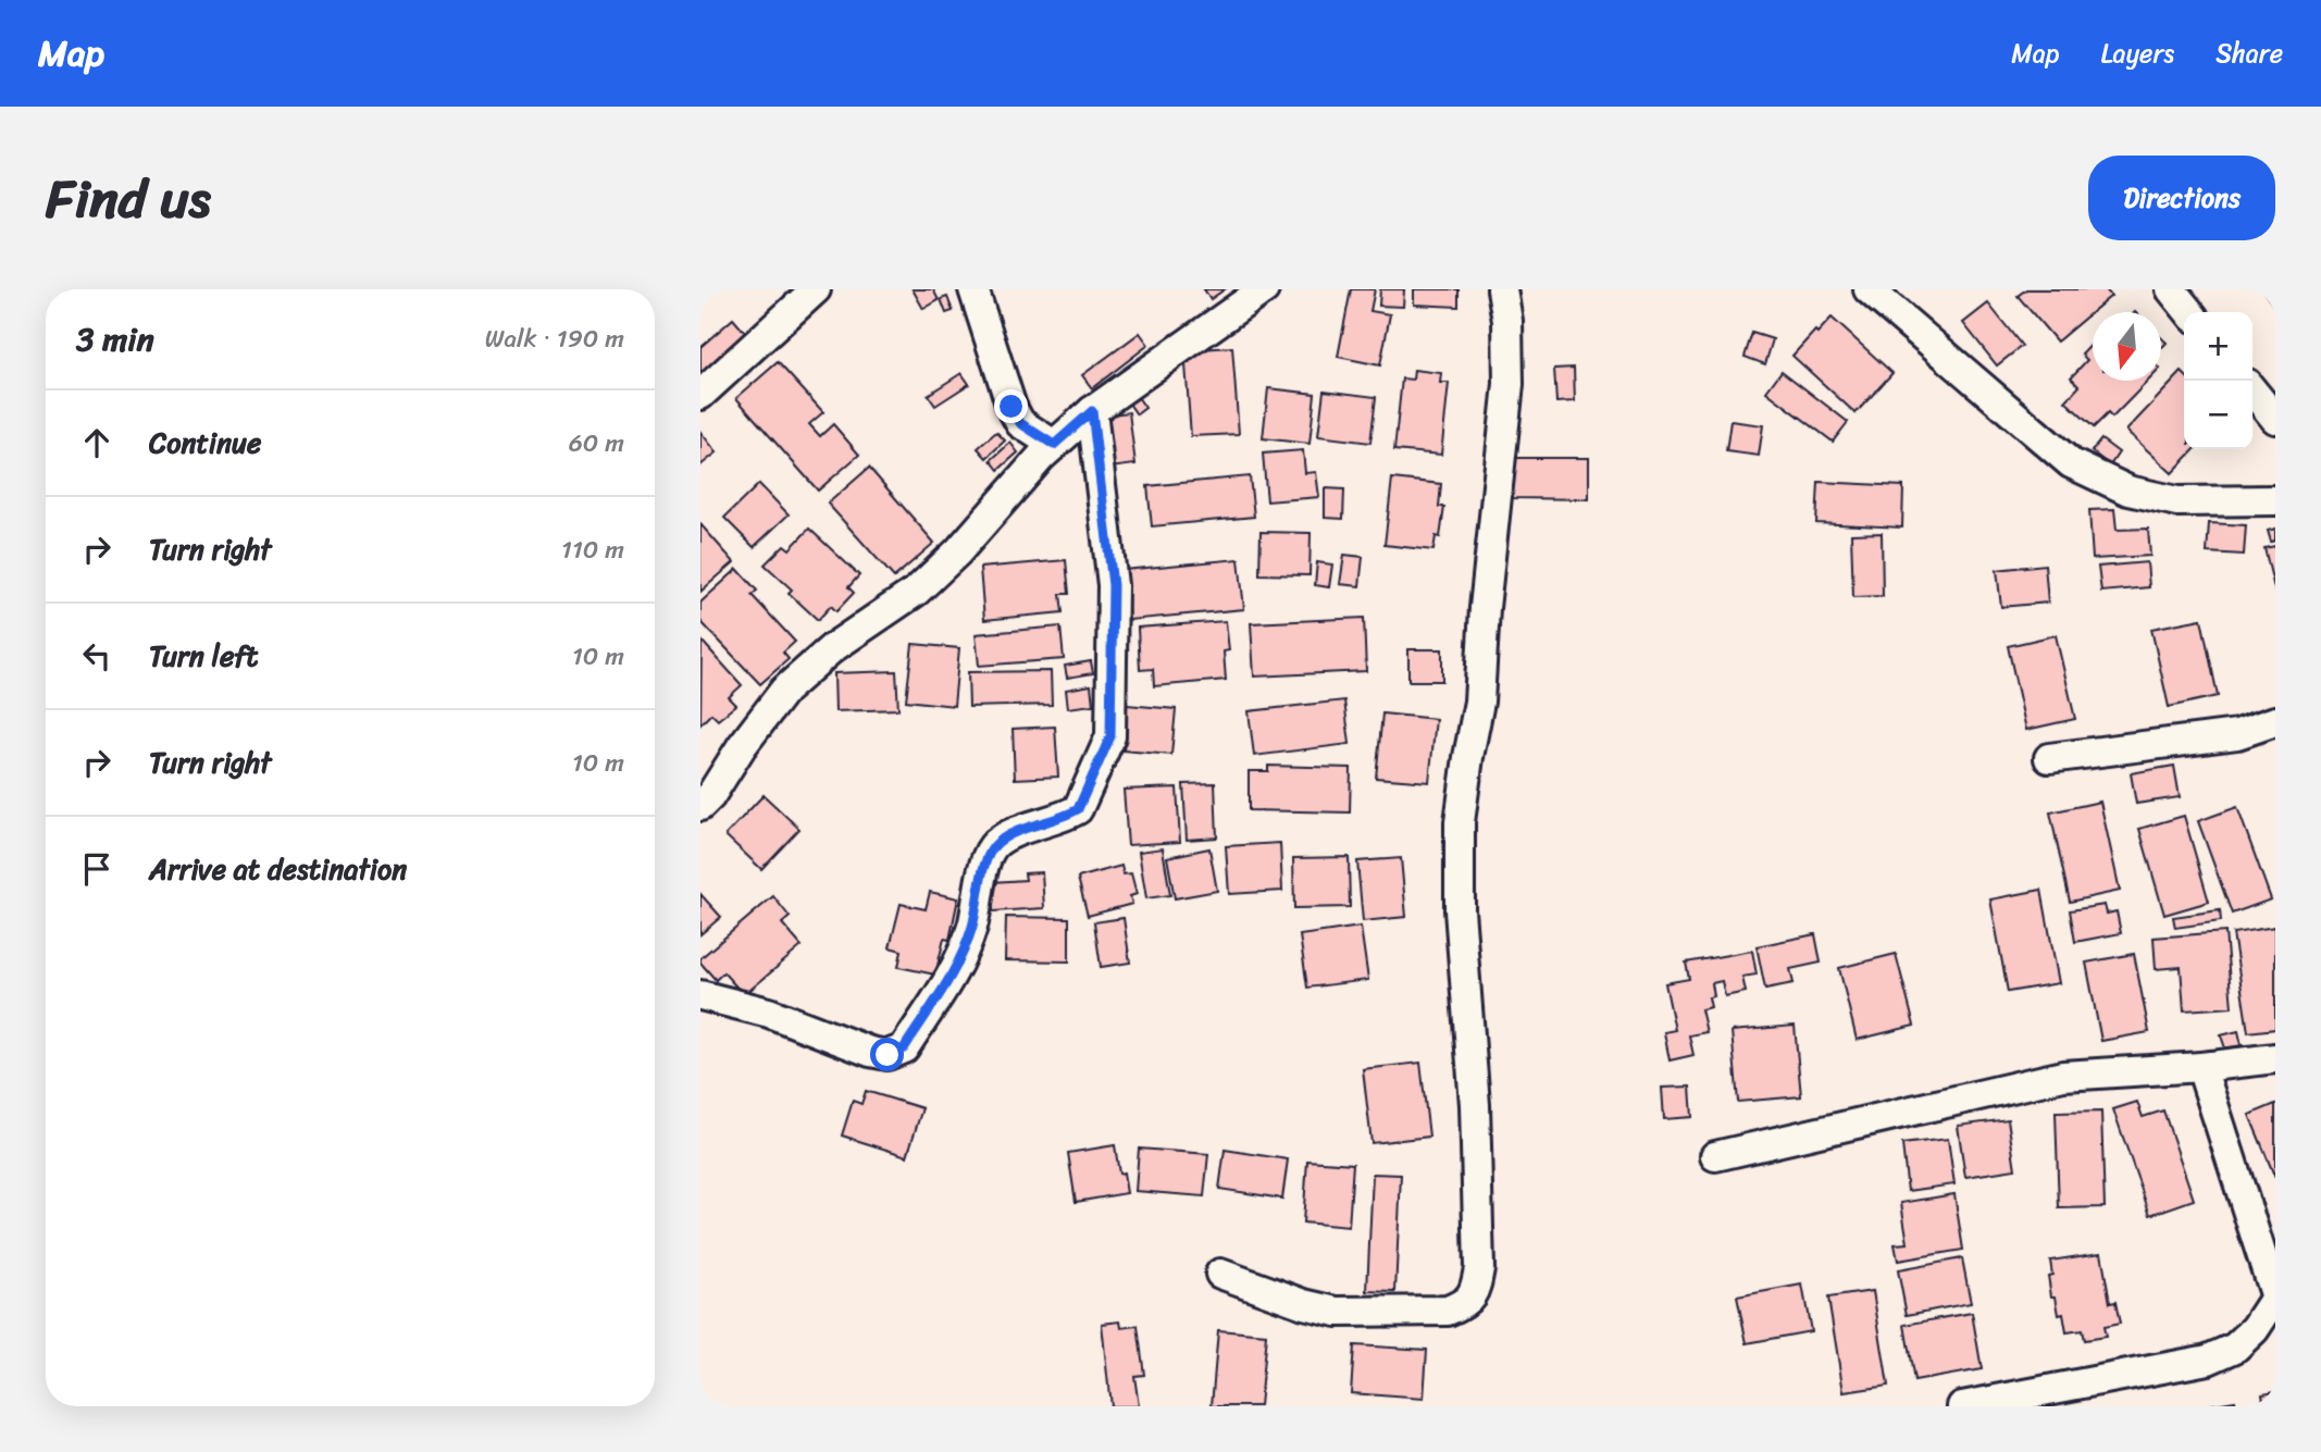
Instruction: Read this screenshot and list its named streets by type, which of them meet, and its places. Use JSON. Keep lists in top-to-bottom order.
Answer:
{
  "north": "bottom",
  "page": {
    "header": "Map",
    "nav": ["Map", "Layers", "Share"],
    "title": "Find us",
    "buttons": "Directions",
    "heading": ["3 min", "Walk · 190 m"],
    "map_buttons": ["+", "−"],
    "list": [
      ["Continue", "60 m"],
      ["Turn right", "110 m"],
      ["Turn left", "10 m"],
      ["Turn right", "10 m"],
      "Arrive at destination"
    ]
  }
}
